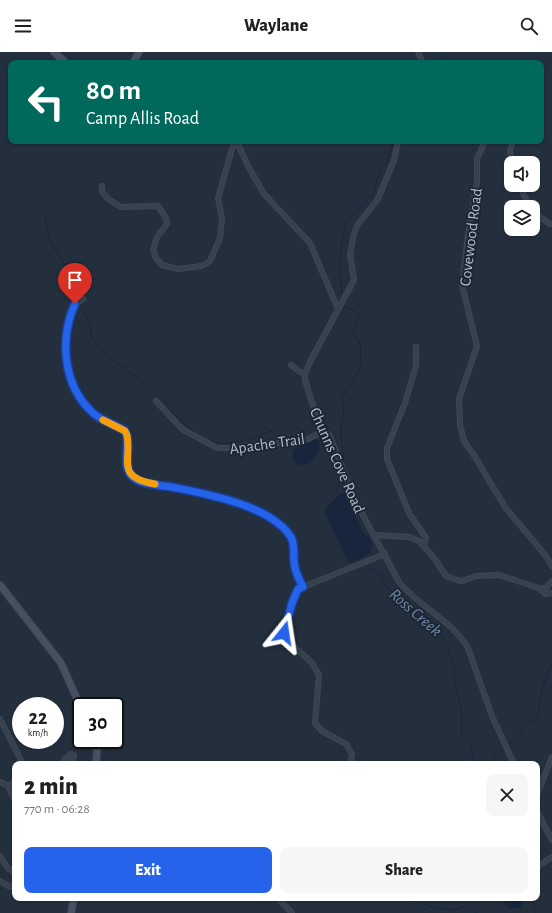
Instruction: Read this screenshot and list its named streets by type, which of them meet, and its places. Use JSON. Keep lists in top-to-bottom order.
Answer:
{
  "streets": {
    "street": ["Covewood Road", "Apache Trail", "Chunns Cove Road"]
  },
  "crossings": [
    ["Apache Trail", "Chunns Cove Road"]
  ],
  "water": ["Ross Creek"],
  "page": {
    "header": "Waylane",
    "turn": ["80 m", "Camp Allis Road"],
    "speed": "22 km/h",
    "limit": "30",
    "heading": ["2 min", "770 m · 06:28"],
    "buttons": ["Exit", "Share"]
  }
}
